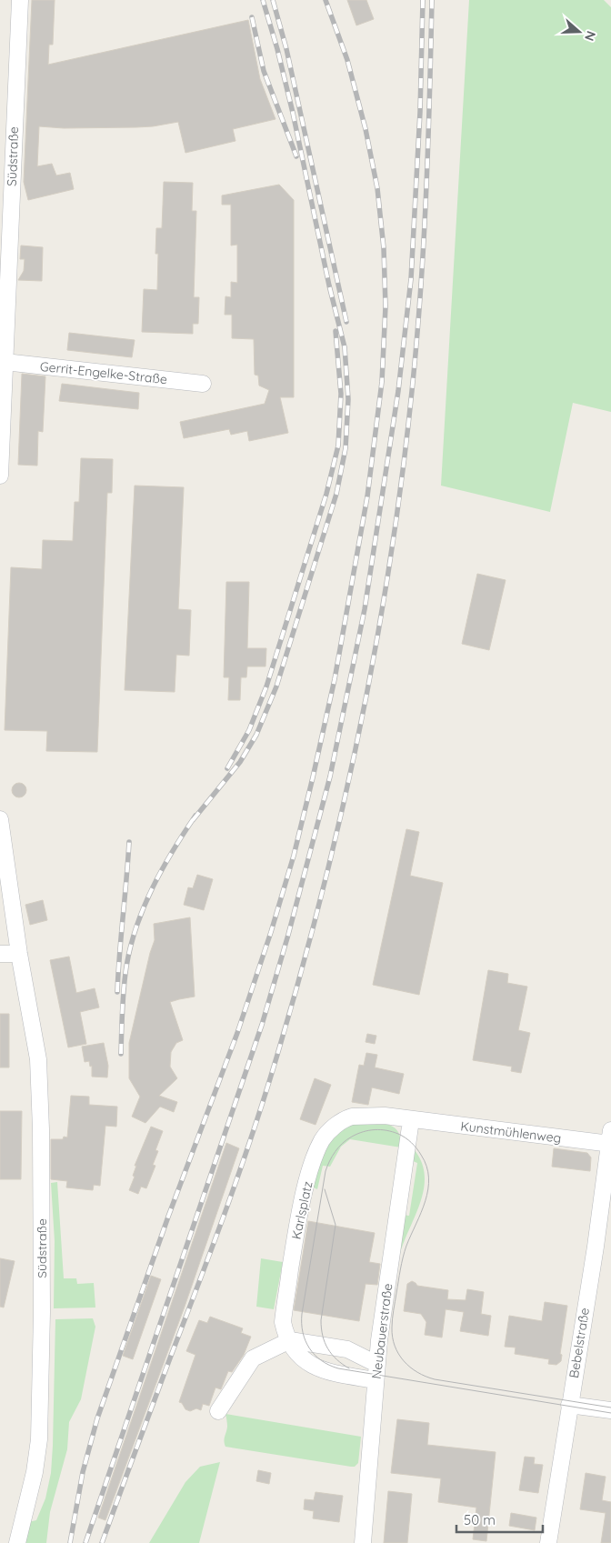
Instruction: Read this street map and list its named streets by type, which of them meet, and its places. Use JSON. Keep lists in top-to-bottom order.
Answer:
{
  "streets": {
    "street": [
      "Südstraße",
      "Gerrit-Engelke-Straße",
      "Kunstmühlenweg",
      "Karlsplatz",
      "Neubauerstraße",
      "Bebelstraße"
    ]
  },
  "crossings": [
    ["Südstraße", "Gerrit-Engelke-Straße"],
    ["Kunstmühlenweg", "Karlsplatz"],
    ["Kunstmühlenweg", "Neubauerstraße"],
    ["Kunstmühlenweg", "Bebelstraße"],
    ["Karlsplatz", "Neubauerstraße"]
  ],
  "scale_bar": "50 m",
  "north": "right"
}
